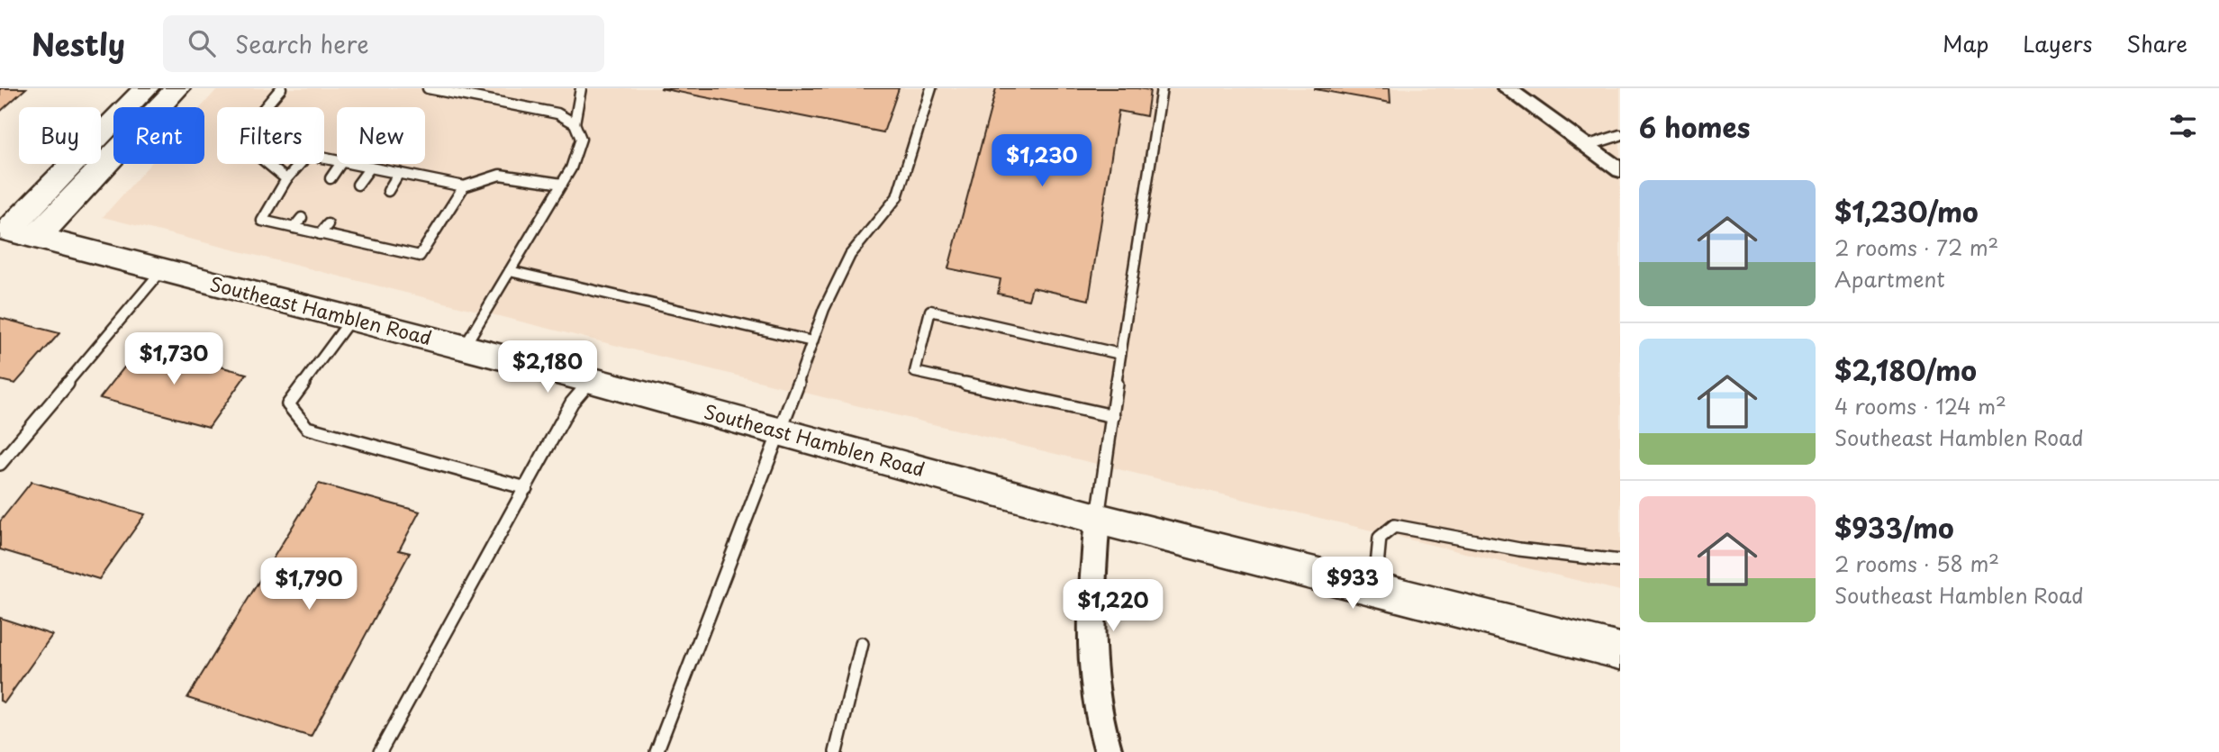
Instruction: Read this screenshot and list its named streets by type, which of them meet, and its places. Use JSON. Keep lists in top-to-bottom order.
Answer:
{
  "streets": {
    "main road": ["Southeast Hamblen Road"]
  },
  "page": {
    "header": "Nestly",
    "search": "Search here",
    "nav": ["Map", "Layers", "Share"],
    "heading": "6 homes",
    "chip": [
      "Buy",
      "Rent",
      "Filters",
      "New"
    ],
    "price": [
      "$1,230",
      "$1,730",
      "$2,180",
      "$933",
      "$1,790",
      "$1,220"
    ],
    "list": [
      {
        "name": "$1,230/mo",
        "note": "2 rooms · 72 m² · Apartment"
      },
      {
        "name": "$2,180/mo",
        "note": "4 rooms · 124 m² · Southeast Hamblen Road"
      },
      {
        "name": "$933/mo",
        "note": "2 rooms · 58 m² · Southeast Hamblen Road"
      }
    ]
  }
}
